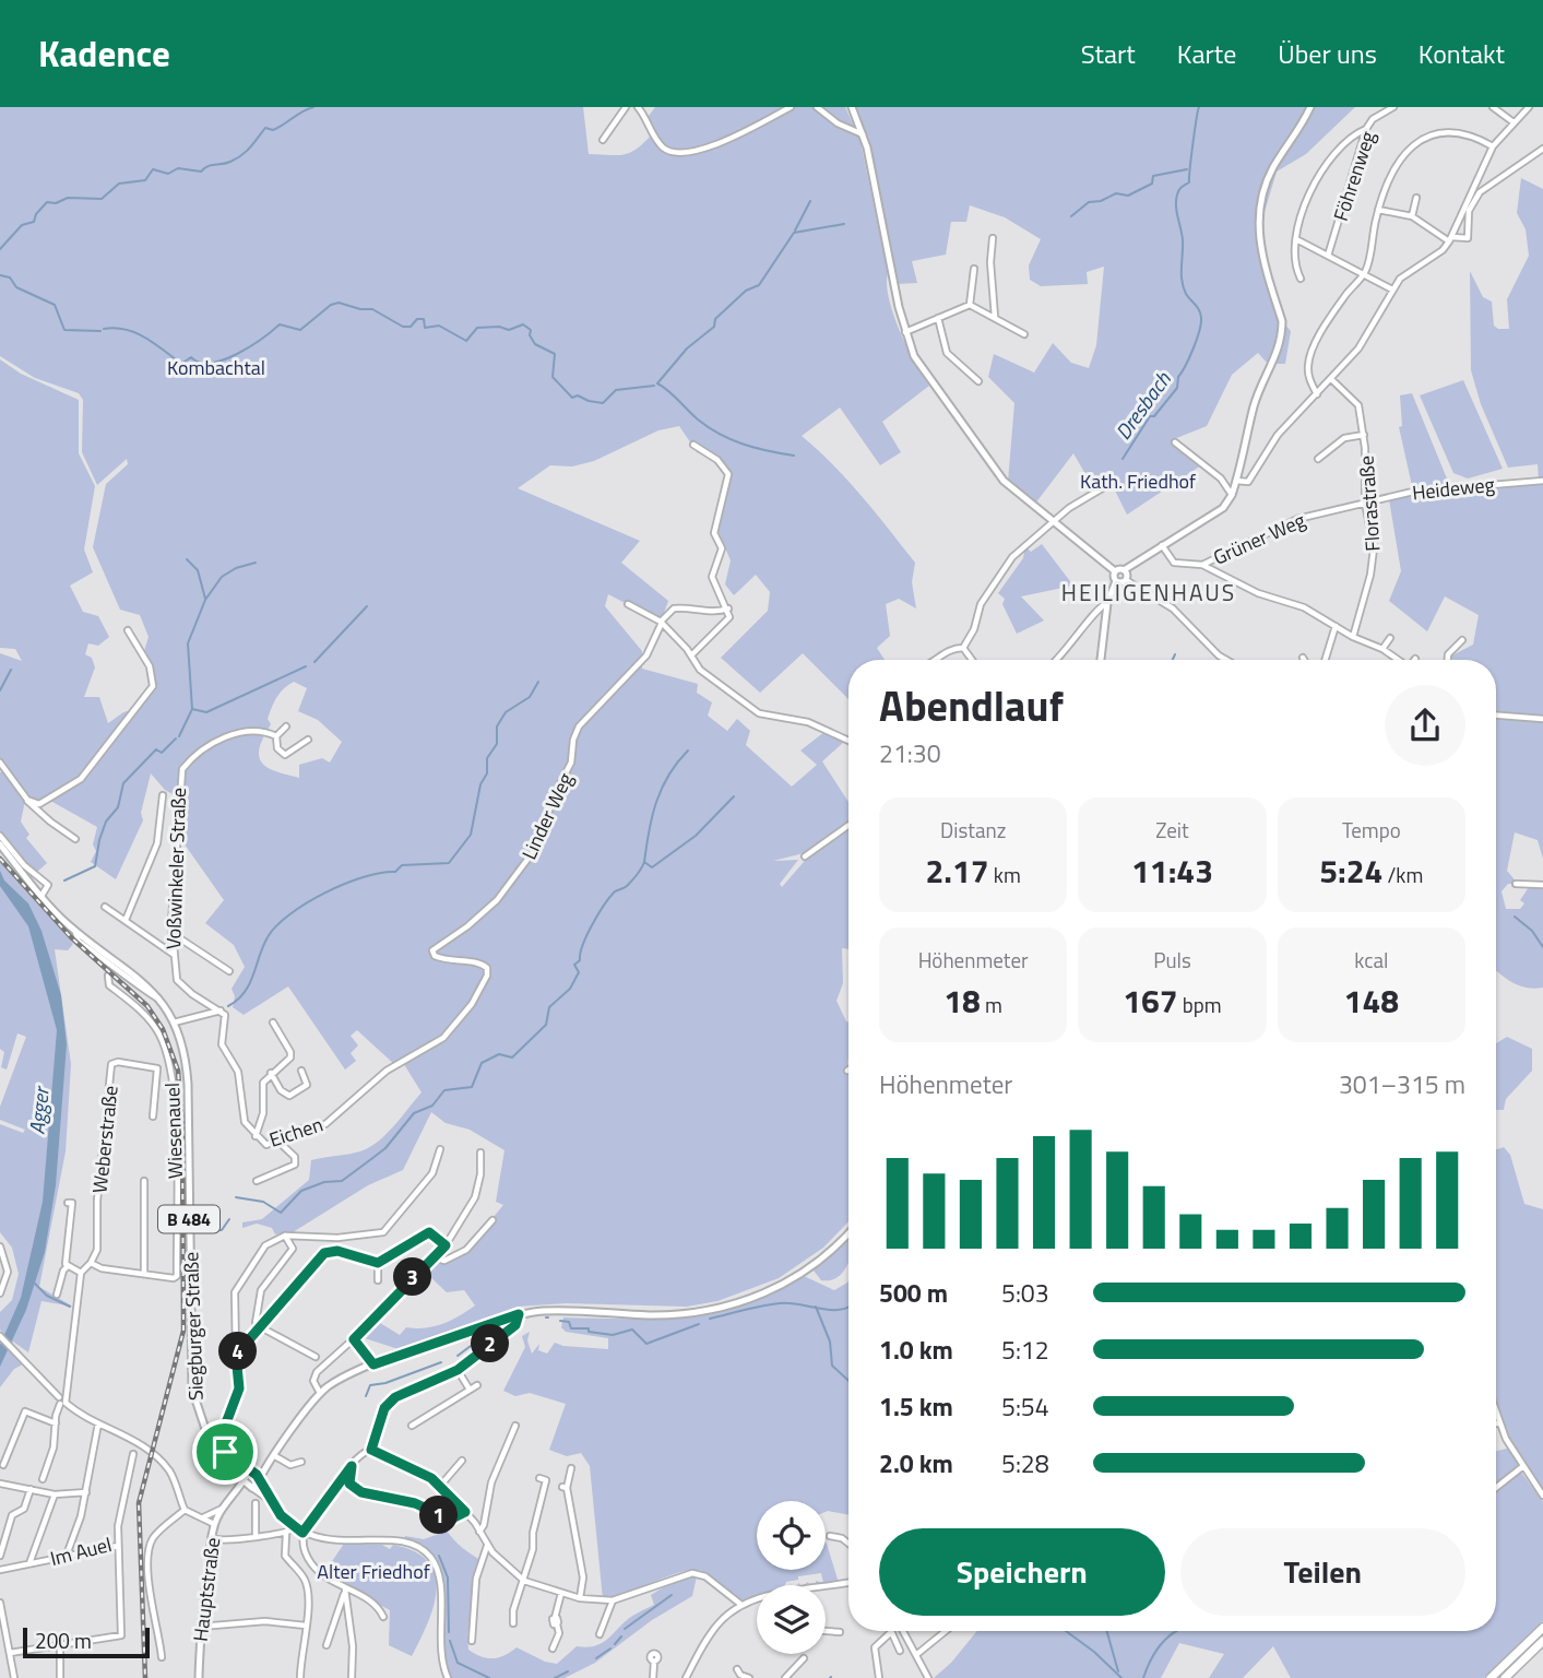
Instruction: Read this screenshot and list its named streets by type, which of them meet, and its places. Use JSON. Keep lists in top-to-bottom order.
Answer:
{
  "streets": {
    "main road": ["B 484", "Siegburger Straße", "Hauptstraße"],
    "street": [
      "Föhrenweg",
      "Heideweg",
      "Florastraße",
      "Grüner Weg",
      "Linder Weg",
      "Voßwinkeler Straße",
      "Wiesenauel",
      "Eichen",
      "Weberstraße",
      "Im Auel"
    ]
  },
  "crossings": [
    ["Heideweg", "Florastraße"],
    ["Heideweg", "Grüner Weg"],
    ["Florastraße", "Grüner Weg"],
    ["Linder Weg", "Eichen"],
    ["Voßwinkeler Straße", "Eichen"],
    ["Wiesenauel", "Weberstraße"],
    ["B 484", "Siegburger Straße"],
    ["B 484", "Hauptstraße"],
    ["Siegburger Straße", "Hauptstraße"]
  ],
  "districts": ["HEILIGENHAUS"],
  "water": ["Dresbach", "Agger"],
  "parks": ["Kombachtal", "Kath. Friedhof", "Alter Friedhof"],
  "scale_bar": "200 m",
  "page": {
    "header": "Kadence",
    "nav": [
      "Start",
      "Karte",
      "Über uns",
      "Kontakt"
    ],
    "heading": ["Abendlauf", "21:30"],
    "stats": [
      ["Distanz", "2.17 km"],
      ["Zeit", "11:43"],
      ["Tempo", "5:24 /km"],
      ["Höhenmeter", "18 m"],
      ["Puls", "167 bpm"],
      ["kcal", "148"]
    ],
    "chart": ["Höhenmeter", "301–315 m"],
    "pins": [
      "3",
      "2",
      "4",
      "1"
    ],
    "list": [
      {
        "name": "500 m",
        "note": "5:03"
      },
      {
        "name": "1.0 km",
        "note": "5:12"
      },
      {
        "name": "1.5 km",
        "note": "5:54"
      },
      {
        "name": "2.0 km",
        "note": "5:28"
      }
    ],
    "buttons": ["Speichern", "Teilen"],
    "scale": "200 m"
  }
}
